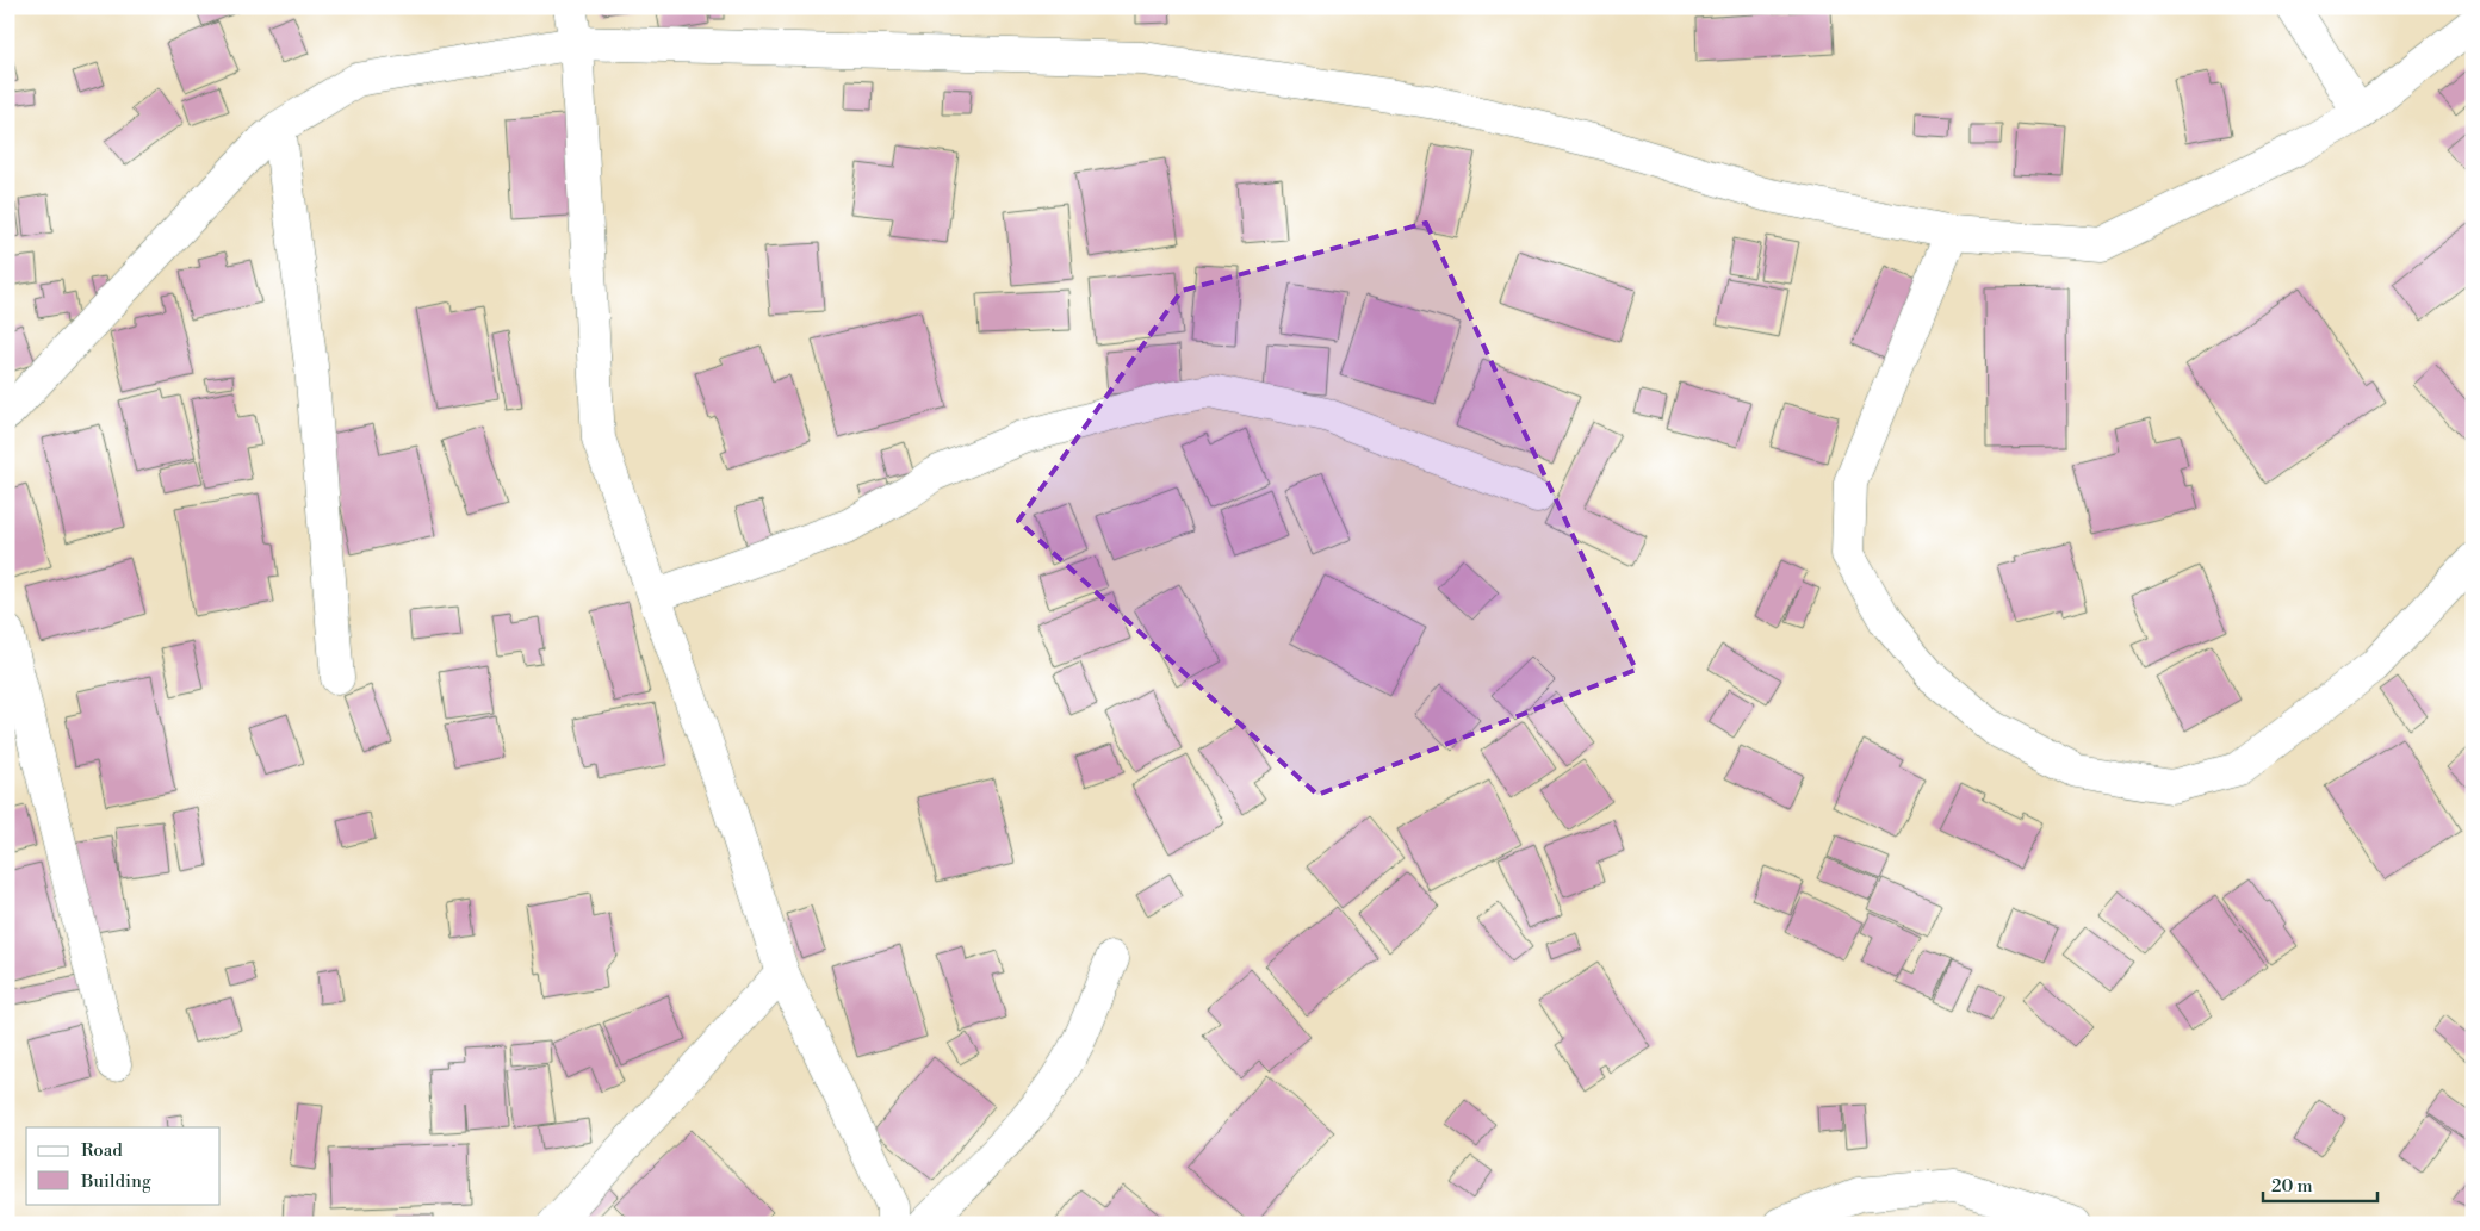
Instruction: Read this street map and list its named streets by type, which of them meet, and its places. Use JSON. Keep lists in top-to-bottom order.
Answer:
{
  "legend": ["Road", "Building"],
  "scale_bar": "20 m"
}
